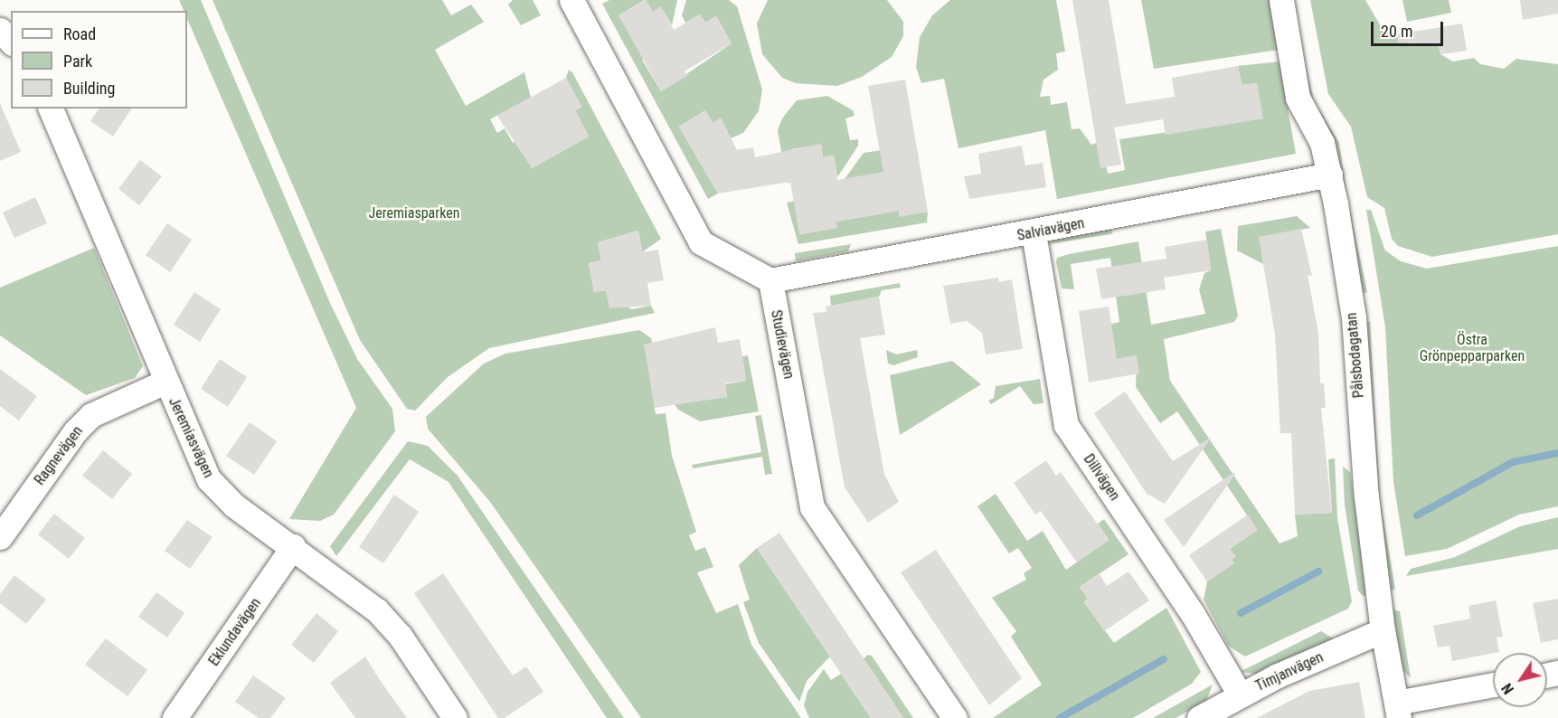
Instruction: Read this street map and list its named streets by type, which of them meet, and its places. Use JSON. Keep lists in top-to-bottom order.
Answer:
{
  "streets": {
    "street": [
      "Salviavägen",
      "Studievägen",
      "Pålsbodagatan",
      "Jeremiasvägen",
      "Ragnevägen",
      "Dillvägen",
      "Eklundavägen",
      "Timjanvägen"
    ]
  },
  "crossings": [
    ["Salviavägen", "Studievägen"],
    ["Salviavägen", "Pålsbodagatan"],
    ["Salviavägen", "Dillvägen"],
    ["Pålsbodagatan", "Timjanvägen"],
    ["Jeremiasvägen", "Ragnevägen"],
    ["Jeremiasvägen", "Eklundavägen"],
    ["Dillvägen", "Timjanvägen"]
  ],
  "parks": ["Jeremiasparken", "Östra Grönpepparparken"],
  "legend": ["Road", "Park", "Building"],
  "scale_bar": "20 m",
  "north": "bottom left"
}
